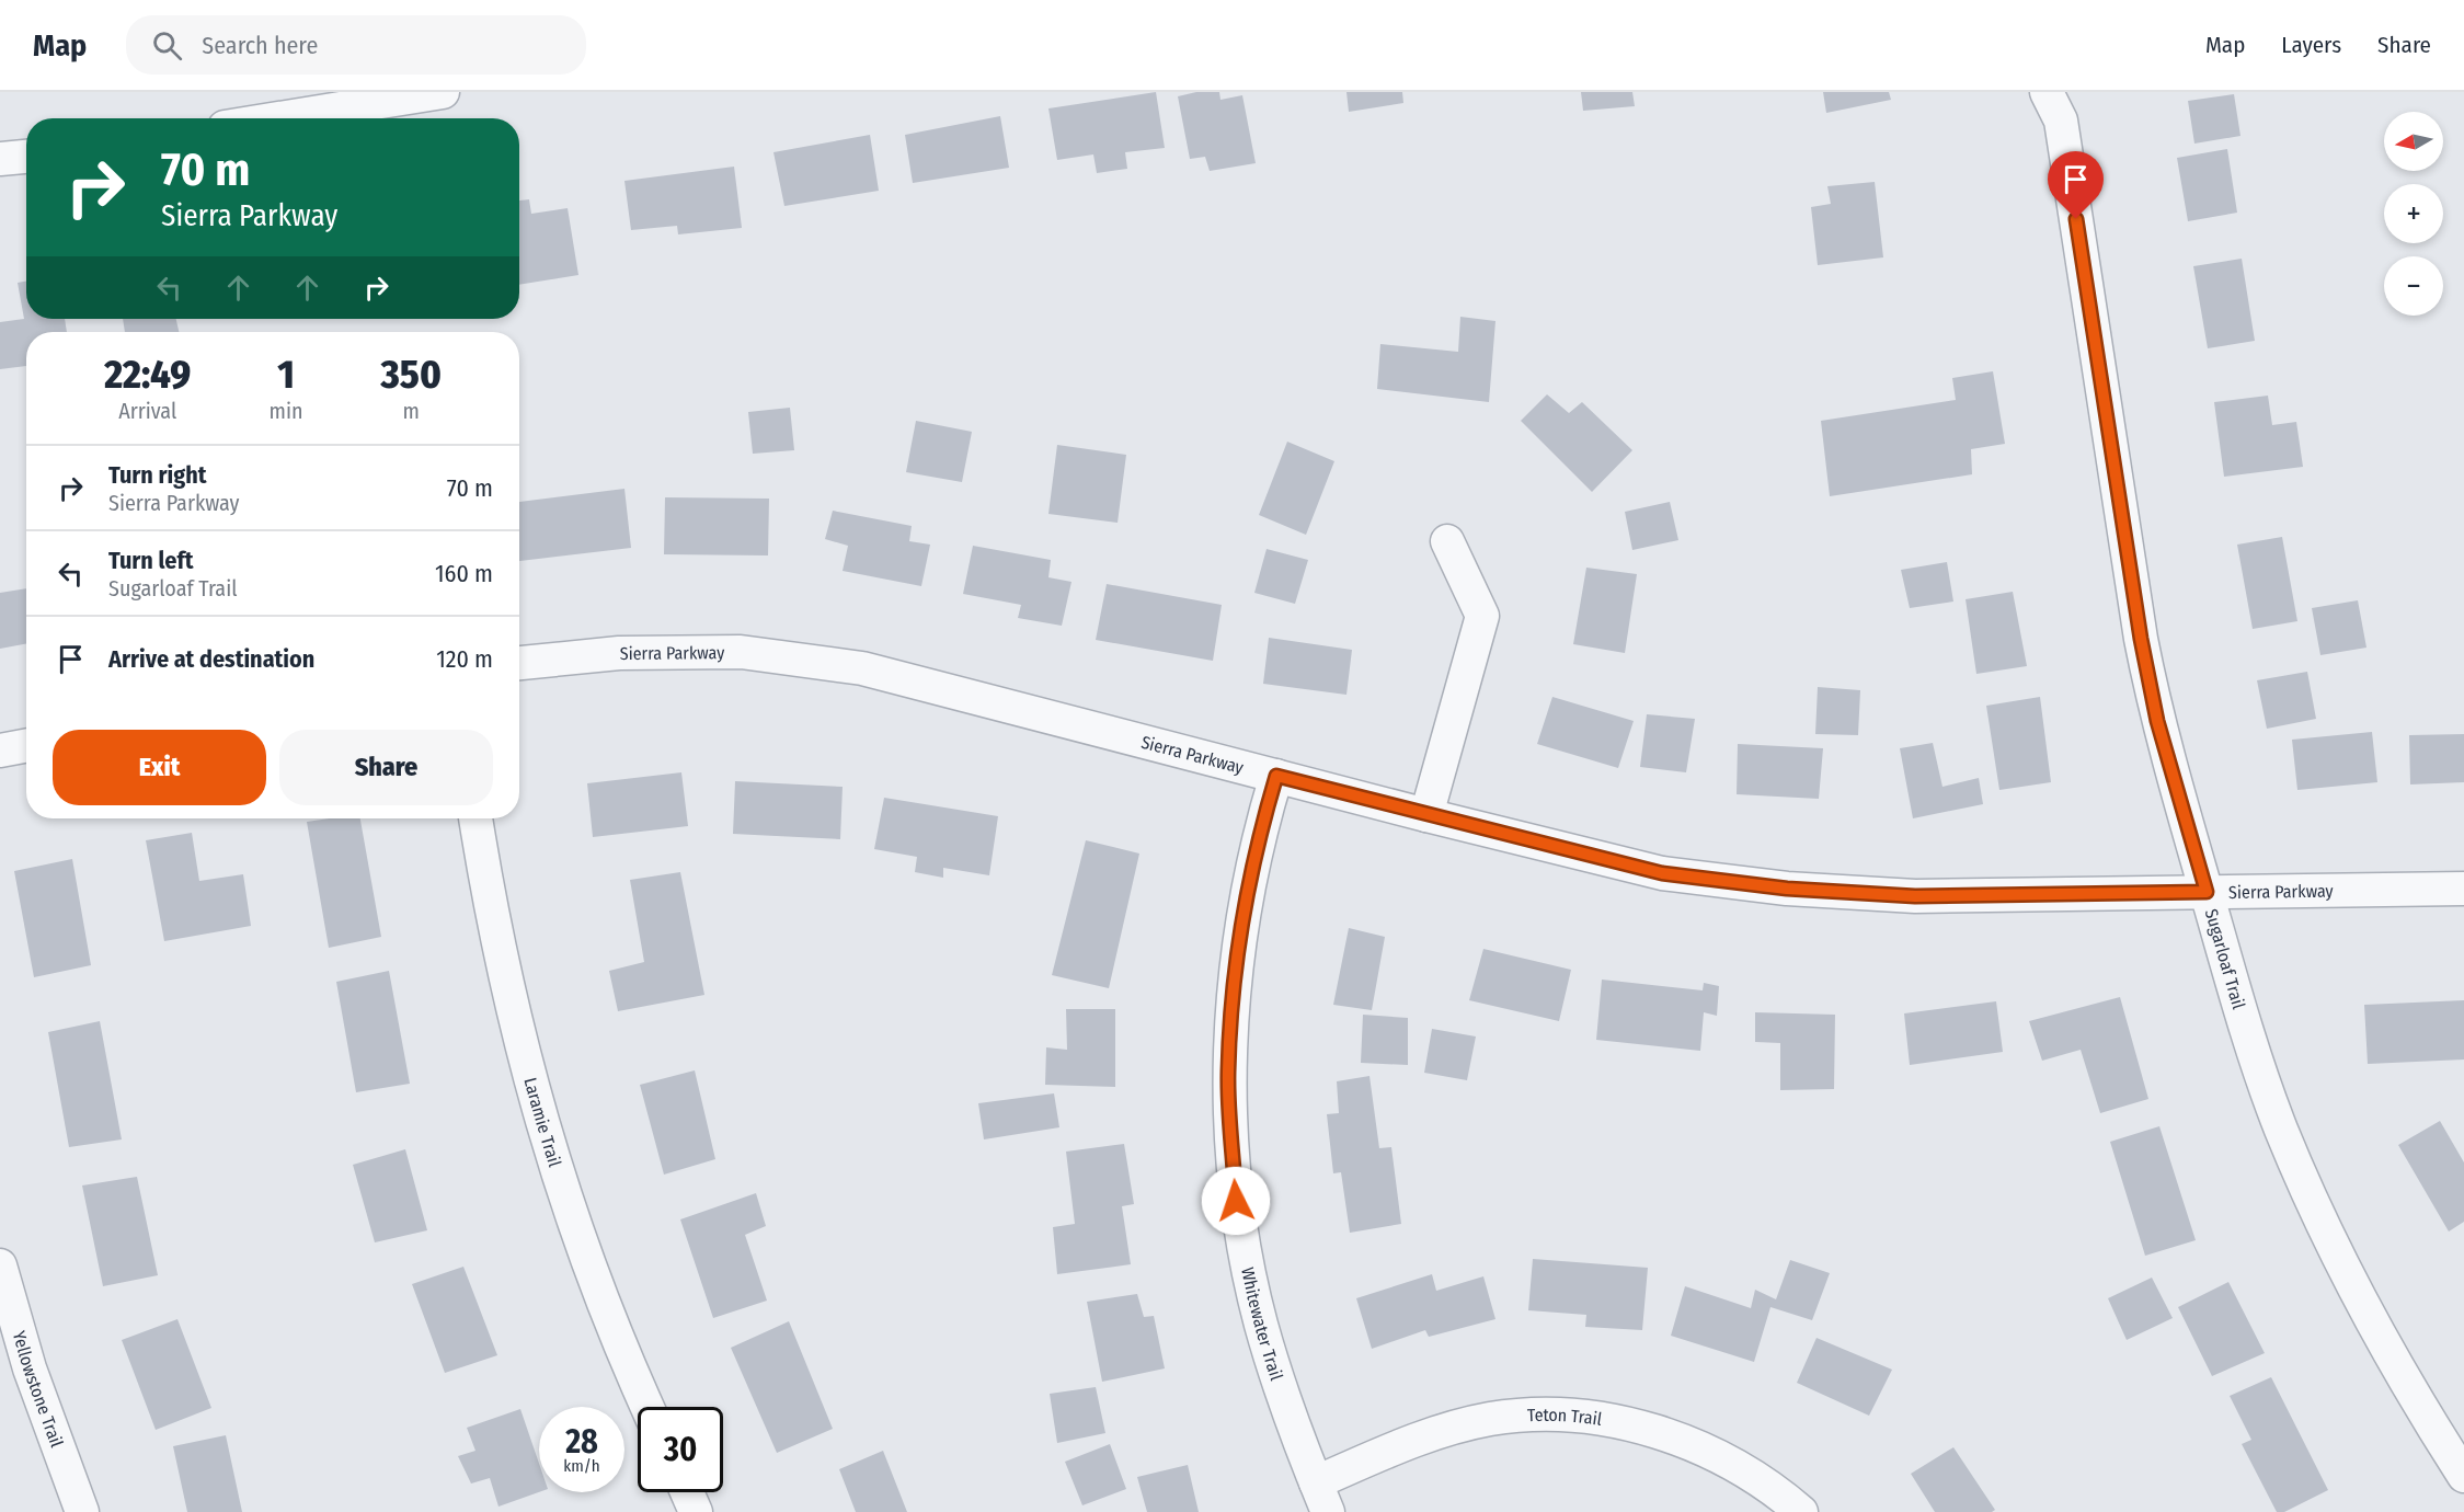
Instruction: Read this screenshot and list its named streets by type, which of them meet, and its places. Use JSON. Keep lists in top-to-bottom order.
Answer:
{
  "streets": {
    "street": [
      "Sierra Parkway",
      "Sugarloaf Trail",
      "Laramie Trail",
      "Whitewater Trail",
      "Yellowstone Trail",
      "Teton Trail"
    ]
  },
  "crossings": [
    ["Sierra Parkway", "Sugarloaf Trail"],
    ["Sierra Parkway", "Whitewater Trail"],
    ["Whitewater Trail", "Teton Trail"]
  ],
  "north": "left",
  "page": {
    "header": "Map",
    "search": "Search here",
    "nav": ["Map", "Layers", "Share"],
    "map_buttons": ["+", "−"],
    "turn": ["70 m", "Sierra Parkway"],
    "eta": [
      "22:49",
      "Arrival",
      "1",
      "min",
      "350",
      "m"
    ],
    "list": [
      {
        "name": "Turn right",
        "note": "Sierra Parkway",
        "value": "70 m"
      },
      {
        "name": "Turn left",
        "note": "Sugarloaf Trail",
        "value": "160 m"
      },
      {
        "name": "Arrive at destination",
        "value": "120 m"
      }
    ],
    "buttons": ["Exit", "Share"],
    "speed": "28 km/h",
    "limit": "30"
  }
}
